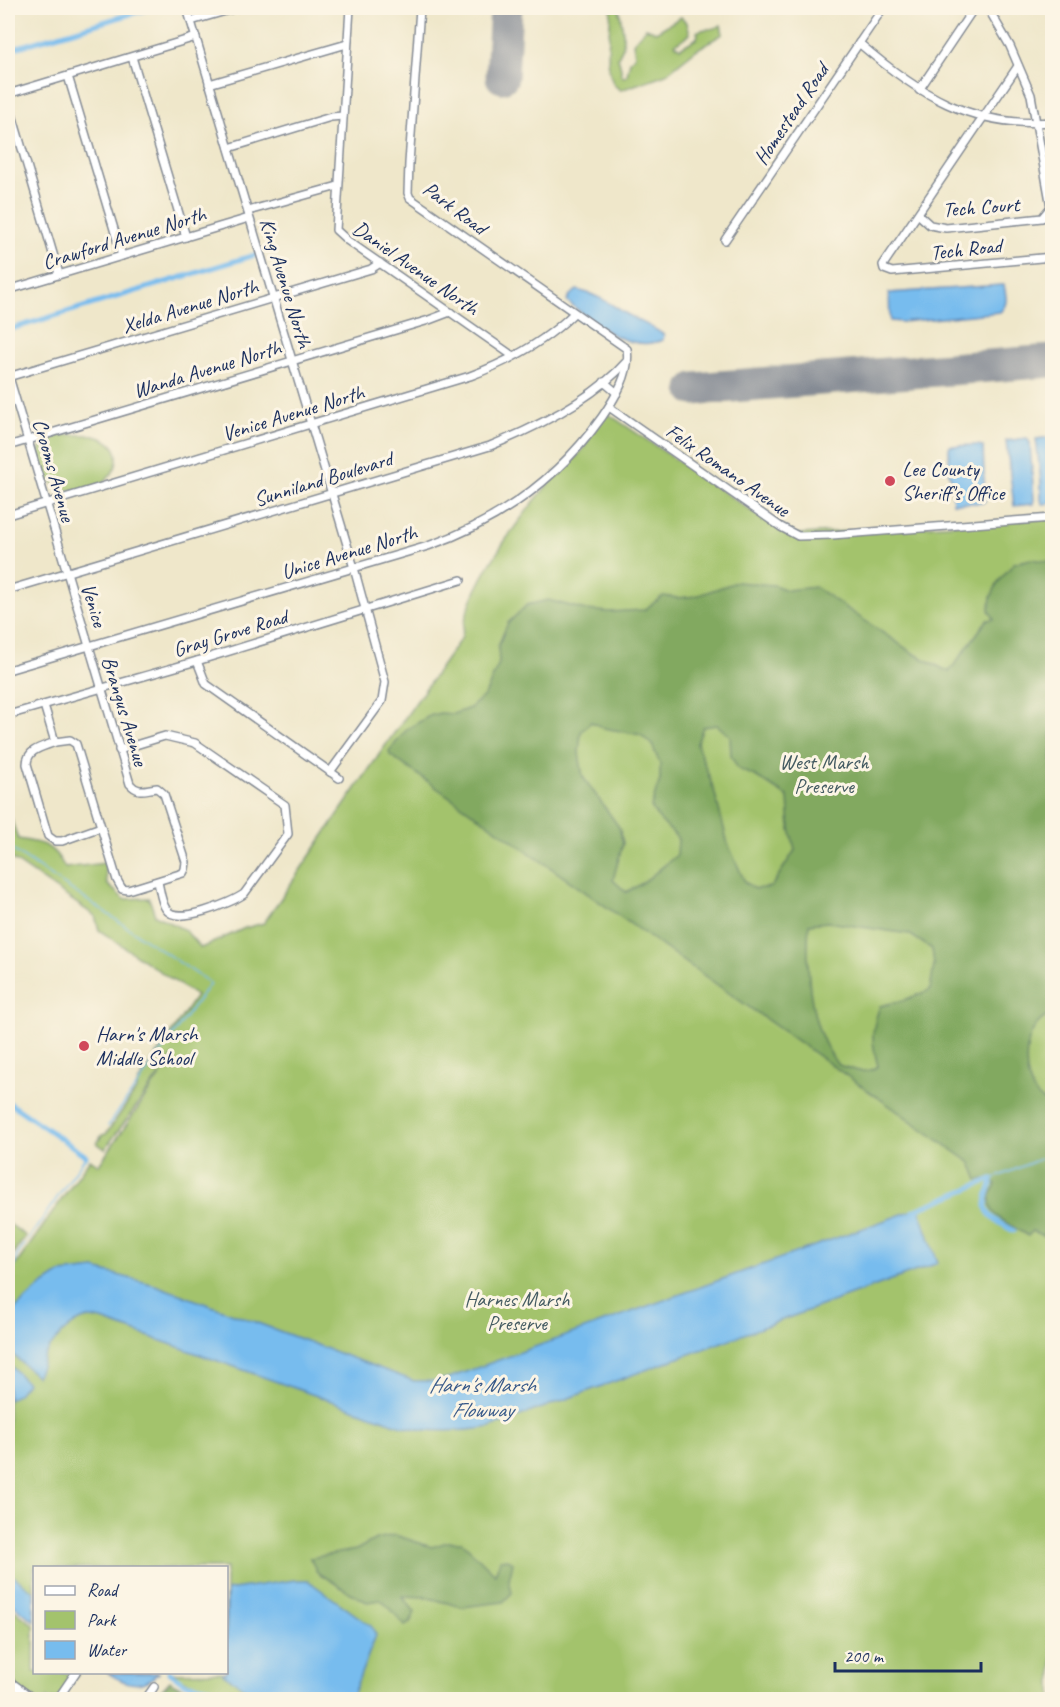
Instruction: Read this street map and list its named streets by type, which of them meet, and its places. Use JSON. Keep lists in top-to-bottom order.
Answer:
{
  "streets": {
    "street": [
      "Homestead Road",
      "Tech Court",
      "Park Road",
      "Crawford Avenue North",
      "Tech Road",
      "Daniel Avenue North",
      "King Avenue North",
      "Xelda Avenue North",
      "Wanda Avenue North",
      "Venice Avenue North",
      "Crooms Avenue",
      "Felix Romano Avenue",
      "Sunniland Boulevard",
      "Unice Avenue North",
      "Venice",
      "Gray Grove Road",
      "Brangus Avenue"
    ]
  },
  "crossings": [
    ["Tech Court", "Tech Road"],
    ["Park Road", "Venice Avenue North"],
    ["Park Road", "Sunniland Boulevard"],
    ["Park Road", "Unice Avenue North"],
    ["Crawford Avenue North", "Daniel Avenue North"],
    ["Crawford Avenue North", "King Avenue North"],
    ["Daniel Avenue North", "Xelda Avenue North"],
    ["Daniel Avenue North", "Wanda Avenue North"],
    ["Daniel Avenue North", "Venice Avenue North"],
    ["King Avenue North", "Xelda Avenue North"],
    ["King Avenue North", "Wanda Avenue North"],
    ["King Avenue North", "Venice Avenue North"],
    ["King Avenue North", "Sunniland Boulevard"],
    ["King Avenue North", "Unice Avenue North"],
    ["King Avenue North", "Gray Grove Road"],
    ["Xelda Avenue North", "Crooms Avenue"],
    ["Wanda Avenue North", "Crooms Avenue"],
    ["Venice Avenue North", "Crooms Avenue"],
    ["Crooms Avenue", "Sunniland Boulevard"],
    ["Crooms Avenue", "Venice"],
    ["Felix Romano Avenue", "Unice Avenue North"],
    ["Sunniland Boulevard", "Unice Avenue North"],
    ["Sunniland Boulevard", "Venice"],
    ["Unice Avenue North", "Venice"],
    ["Unice Avenue North", "Brangus Avenue"],
    ["Venice", "Brangus Avenue"],
    ["Gray Grove Road", "Brangus Avenue"]
  ],
  "water": ["Harn's Marsh Flowway"],
  "parks": ["West Marsh Preserve", "Harnes Marsh Preserve"],
  "places": ["Lee County Sheriff's Office", "Harn's Marsh Middle School"],
  "legend": ["Road", "Park", "Water"],
  "scale_bar": "200 m"
}
